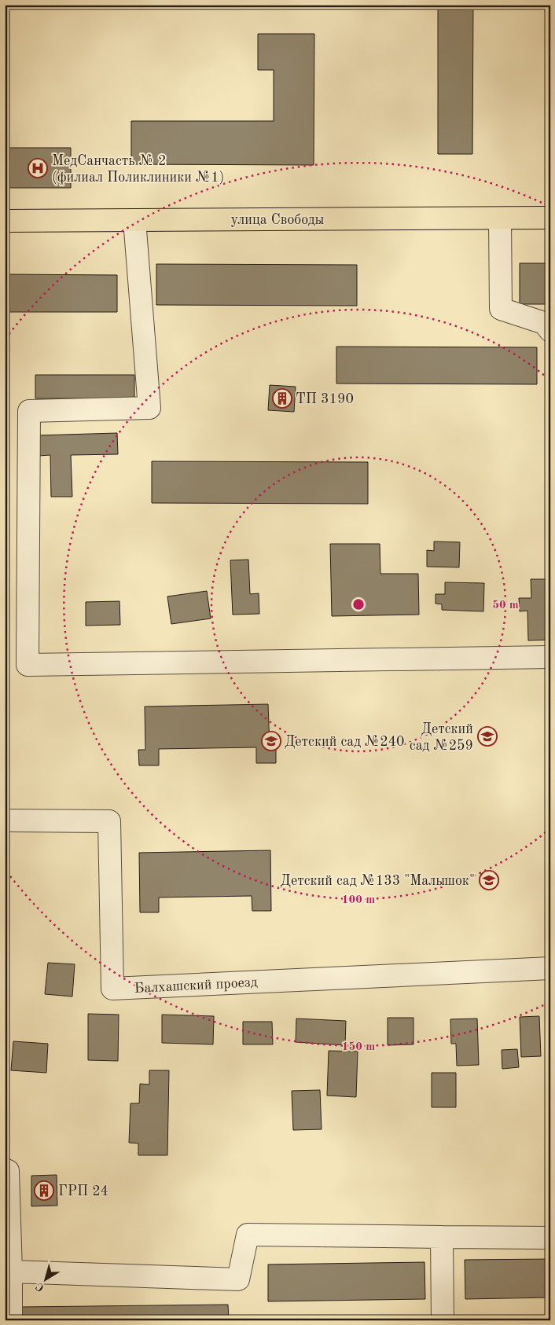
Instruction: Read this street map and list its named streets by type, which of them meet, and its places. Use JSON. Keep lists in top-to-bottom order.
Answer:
{
  "streets": {
    "main road": ["улица Свободы"],
    "street": ["Балхашский проезд"]
  },
  "places": {
    "hospital": ["МедСанчасть № 2 (филиал Поликлиники №1)"],
    "building": ["ТП 3190", "ГРП 24"],
    "school or university": ["Детский сад №259", "Детский сад №240", "Детский сад №133 \"Малышок\""]
  },
  "north": "bottom left",
  "rings": ["50 m", "100 m", "150 m"]
}
